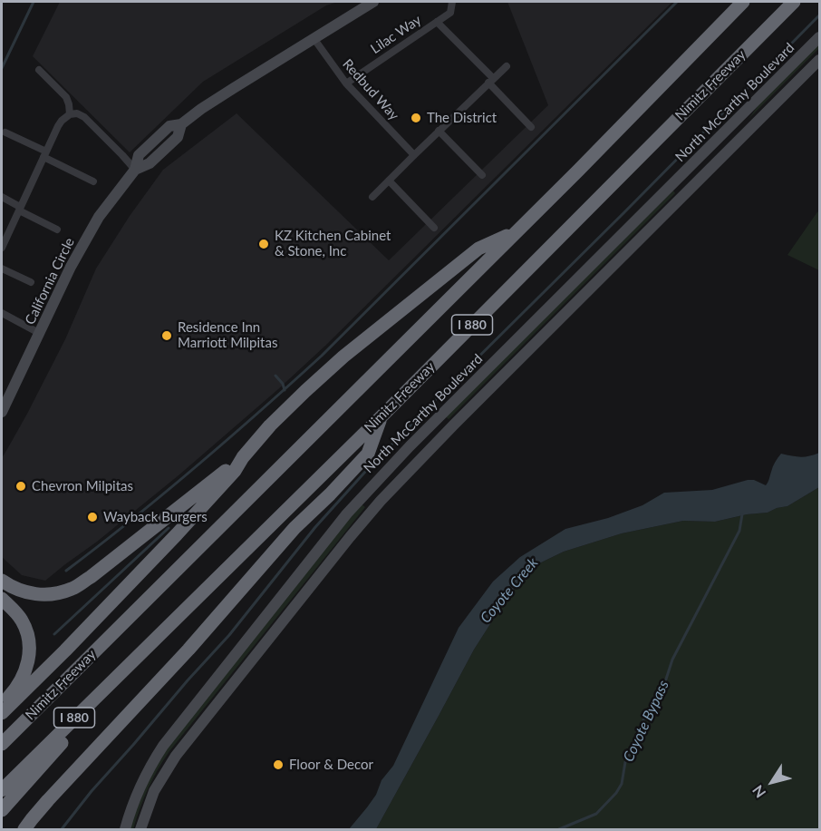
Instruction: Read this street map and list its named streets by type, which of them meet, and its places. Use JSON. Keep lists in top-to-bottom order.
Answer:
{
  "streets": {
    "highway": ["Nimitz Freeway", "I 880"],
    "main road": ["North McCarthy Boulevard", "California Circle"],
    "street": ["Lilac Way", "Redbud Way"]
  },
  "crossings": [
    ["Lilac Way", "Redbud Way"],
    ["Redbud Way", "California Circle"]
  ],
  "water": ["Coyote Creek", "Coyote Bypass"],
  "places": [
    "The District",
    "KZ Kitchen Cabinet & Stone, Inc",
    "Residence Inn Marriott Milpitas",
    "Chevron Milpitas",
    "Wayback Burgers",
    "Floor & Decor"
  ],
  "north": "bottom left"
}
